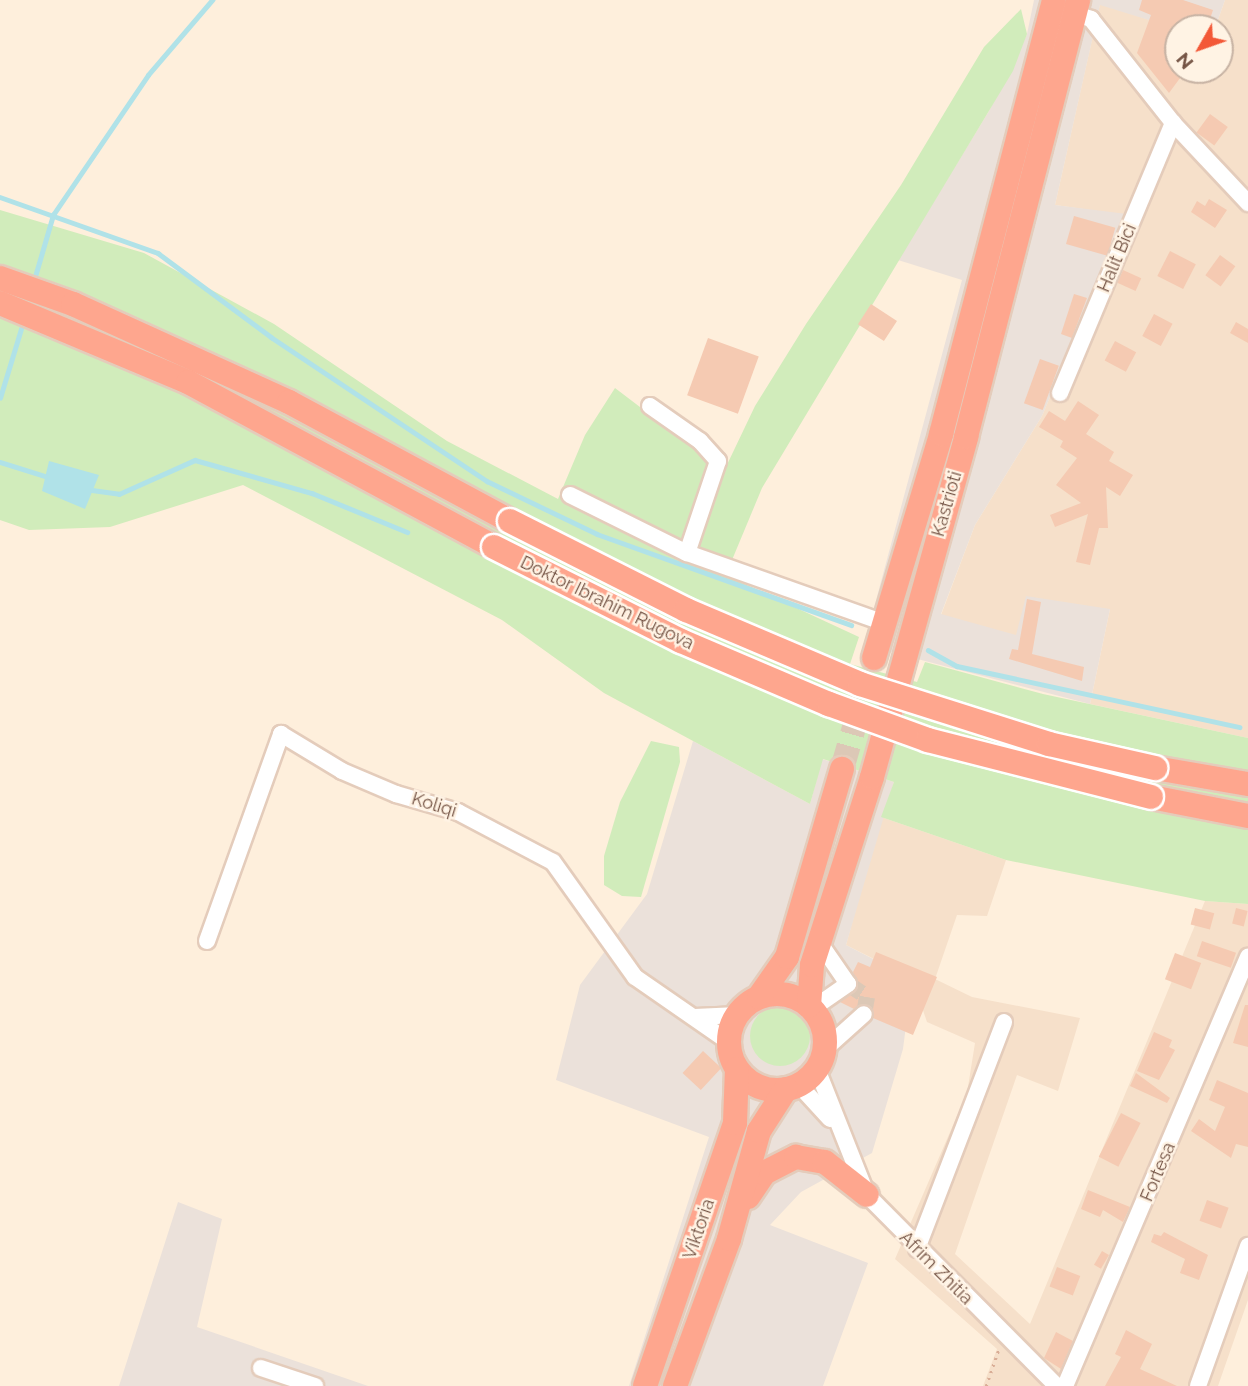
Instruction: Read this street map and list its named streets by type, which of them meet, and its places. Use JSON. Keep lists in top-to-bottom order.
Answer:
{
  "streets": {
    "highway": ["Kastrioti", "Doktor Ibrahim Rugova", "Viktoria"],
    "street": [
      "Halit Bici",
      "Koliqi",
      "Fortesa",
      "Afrim Zhitia"
    ]
  },
  "crossings": [
    ["Kastrioti", "Koliqi"],
    ["Kastrioti", "Viktoria"],
    ["Kastrioti", "Afrim Zhitia"],
    ["Koliqi", "Viktoria"],
    ["Koliqi", "Afrim Zhitia"],
    ["Viktoria", "Afrim Zhitia"]
  ],
  "north": "bottom left"
}
